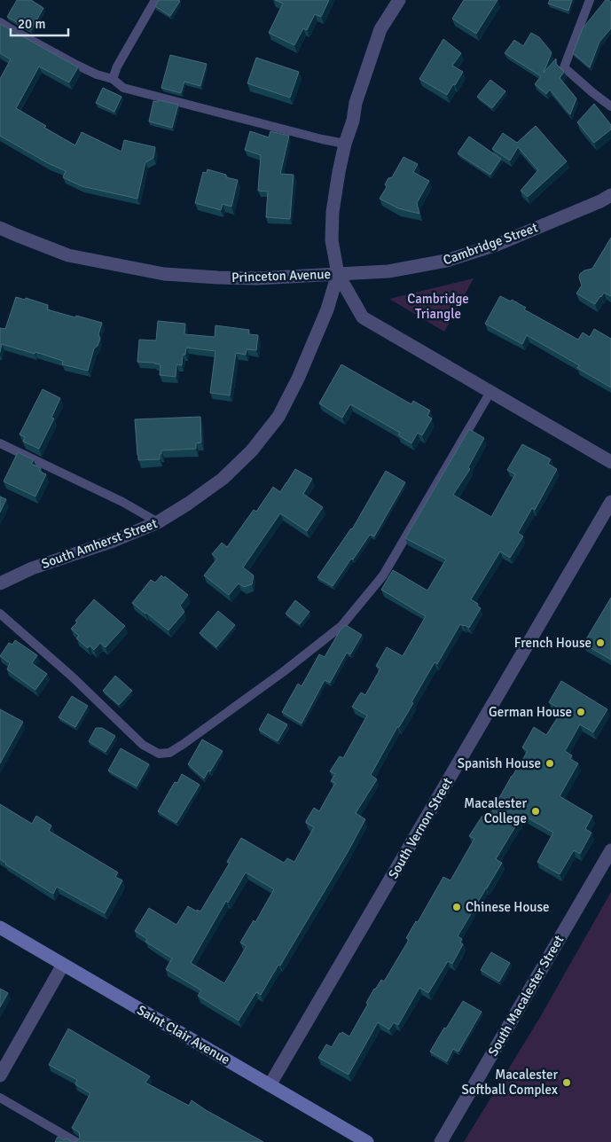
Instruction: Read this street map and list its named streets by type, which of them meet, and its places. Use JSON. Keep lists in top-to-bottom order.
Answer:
{
  "streets": {
    "street": [
      "Cambridge Street",
      "Princeton Avenue",
      "South Amherst Street",
      "South Vernon Street",
      "South Macalester Street",
      "Saint Clair Avenue"
    ]
  },
  "crossings": [
    ["Cambridge Street", "Princeton Avenue"],
    ["Cambridge Street", "South Amherst Street"],
    ["Princeton Avenue", "South Amherst Street"],
    ["South Vernon Street", "Saint Clair Avenue"]
  ],
  "parks": ["Cambridge Triangle"],
  "places": [
    "French House",
    "German House",
    "Spanish House",
    "Macalester College",
    "Chinese House",
    "Macalester Softball Complex"
  ],
  "scale_bar": "20 m"
}
